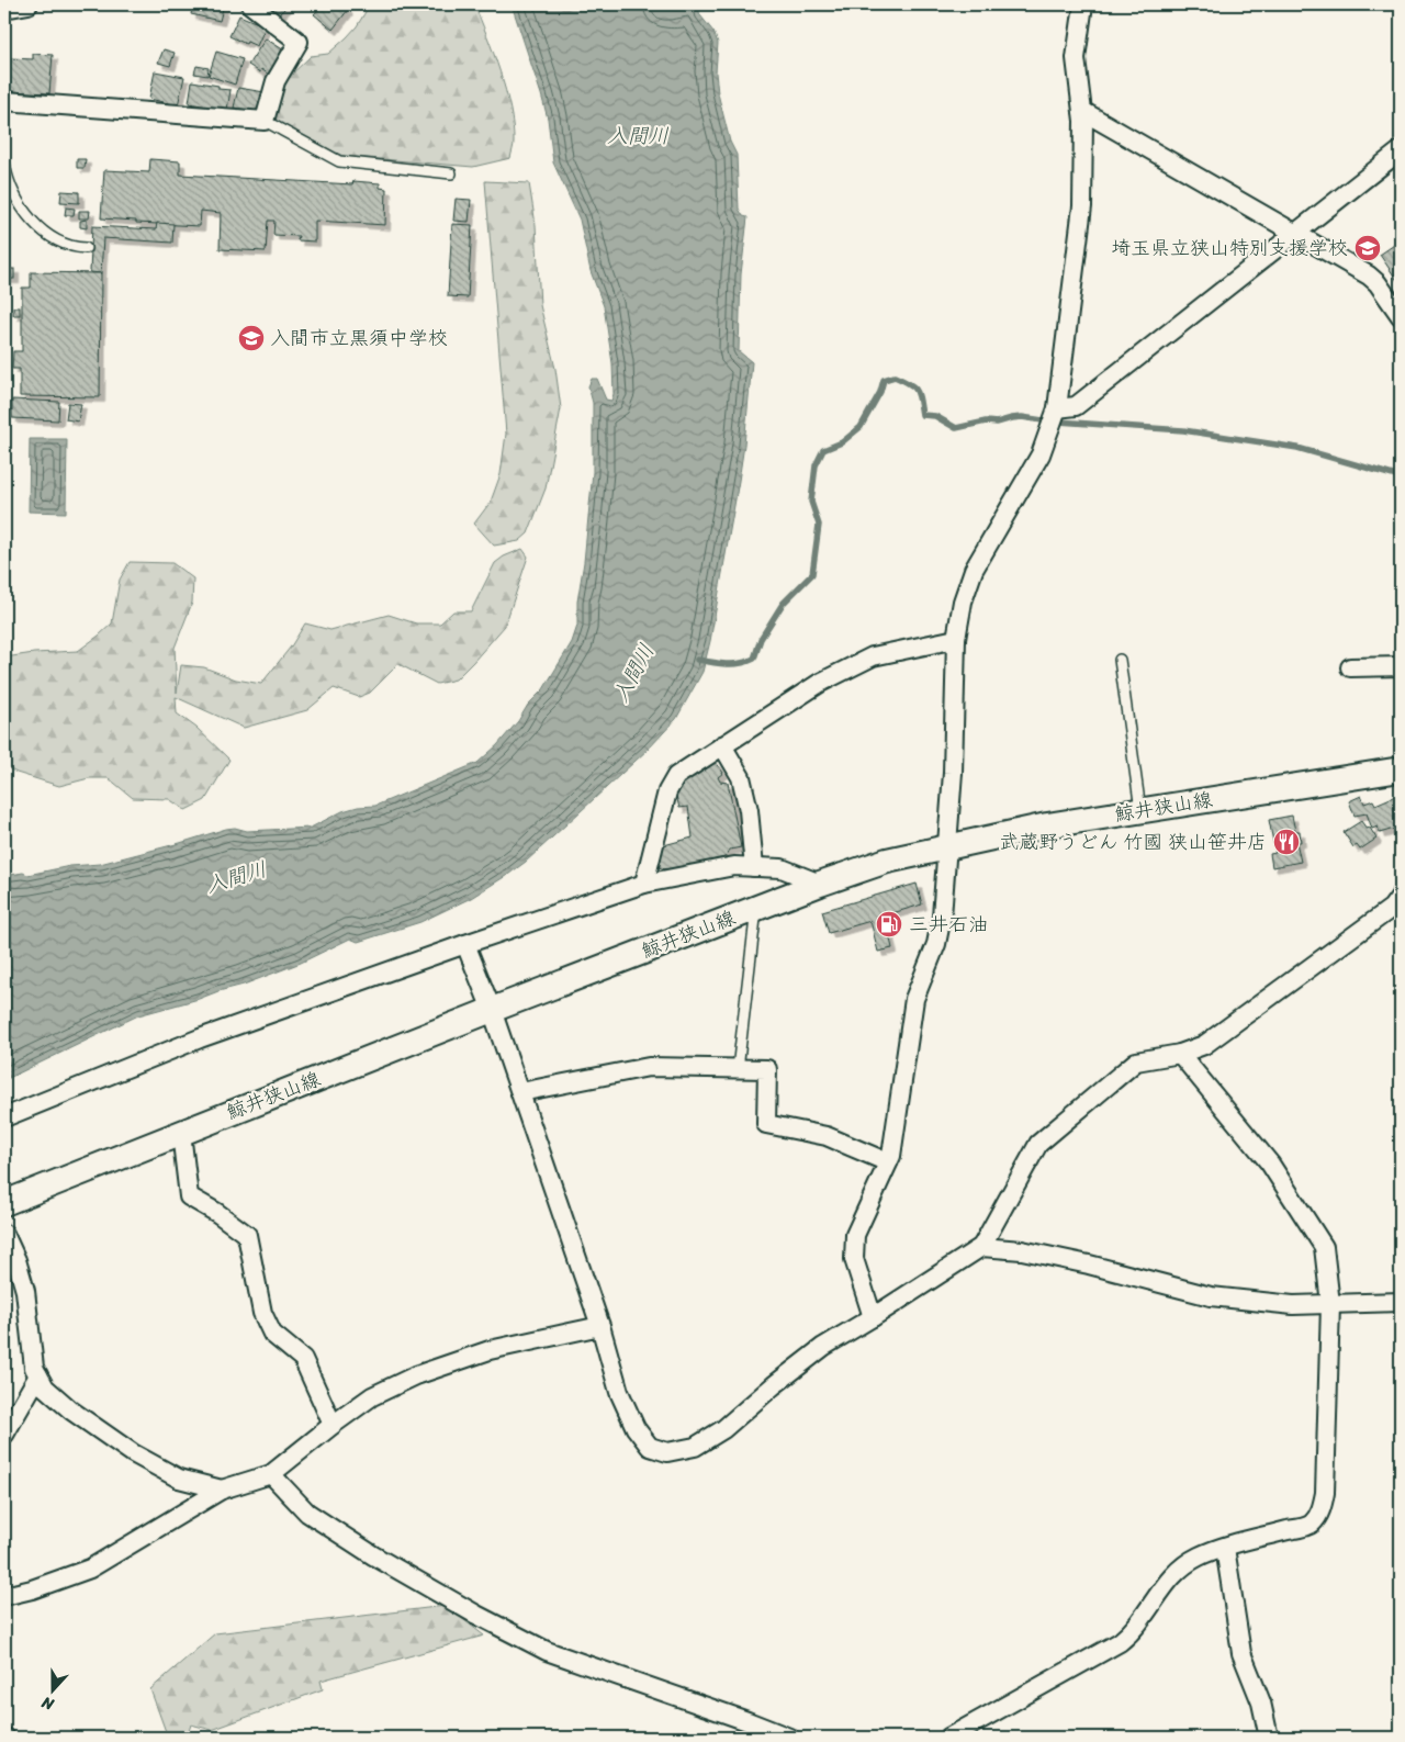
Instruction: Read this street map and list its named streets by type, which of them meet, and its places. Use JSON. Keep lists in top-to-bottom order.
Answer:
{
  "streets": {
    "main road": ["鯨井狭山線"]
  },
  "water": ["入間川"],
  "places": {
    "school or university": ["埼玉県立狭山特別支援学校", "入間市立黒須中学校"],
    "restaurant": ["武蔵野うどん 竹國 狭山笹井店"],
    "fuel station": ["三井石油"]
  },
  "north": "bottom"
}
